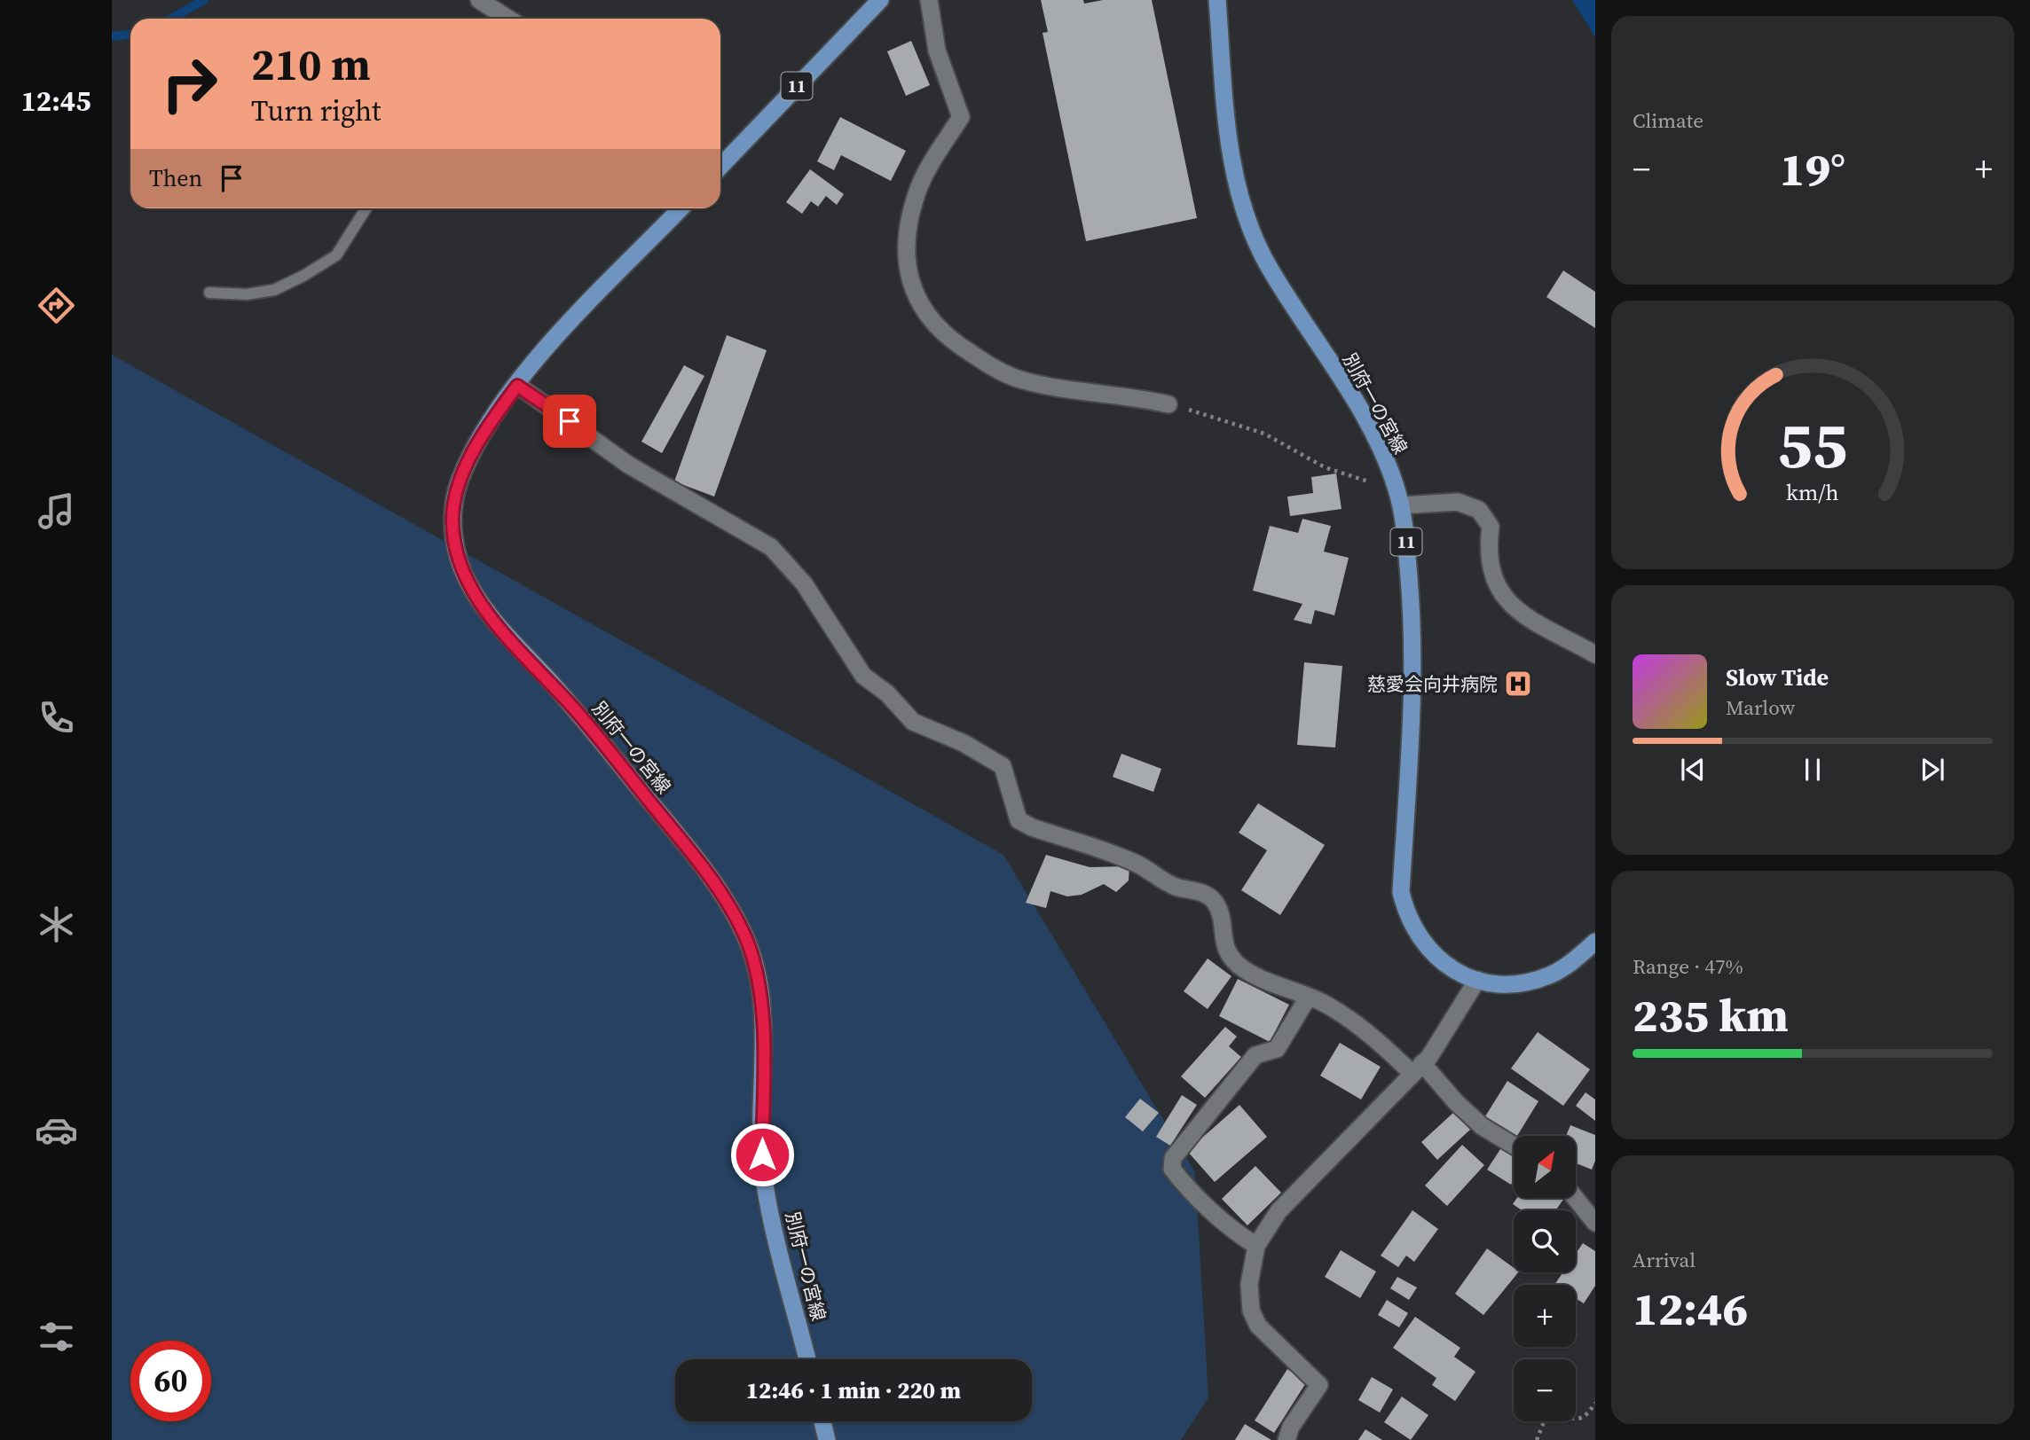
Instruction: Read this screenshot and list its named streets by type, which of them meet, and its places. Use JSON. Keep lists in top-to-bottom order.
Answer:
{
  "streets": {
    "main road": ["11", "別府一の宮線"]
  },
  "places": {
    "hospital": ["慈愛会向井病院"]
  },
  "north": "top right",
  "page": {
    "tabs": "12:45",
    "tile": [
      "Climate",
      ["Range · 47%", "235 km"],
      ["Arrival", "12:46"]
    ],
    "turn": ["210 m", "Turn right"],
    "heat": ["−", "19°", "+"],
    "then": "Then",
    "song": ["Slow Tide", "Marlow"],
    "map_buttons": ["+", "−"],
    "limit": "60",
    "trip": "12:46 · 1 min · 220 m",
    "gauge": ["55", "km/h"]
  }
}
